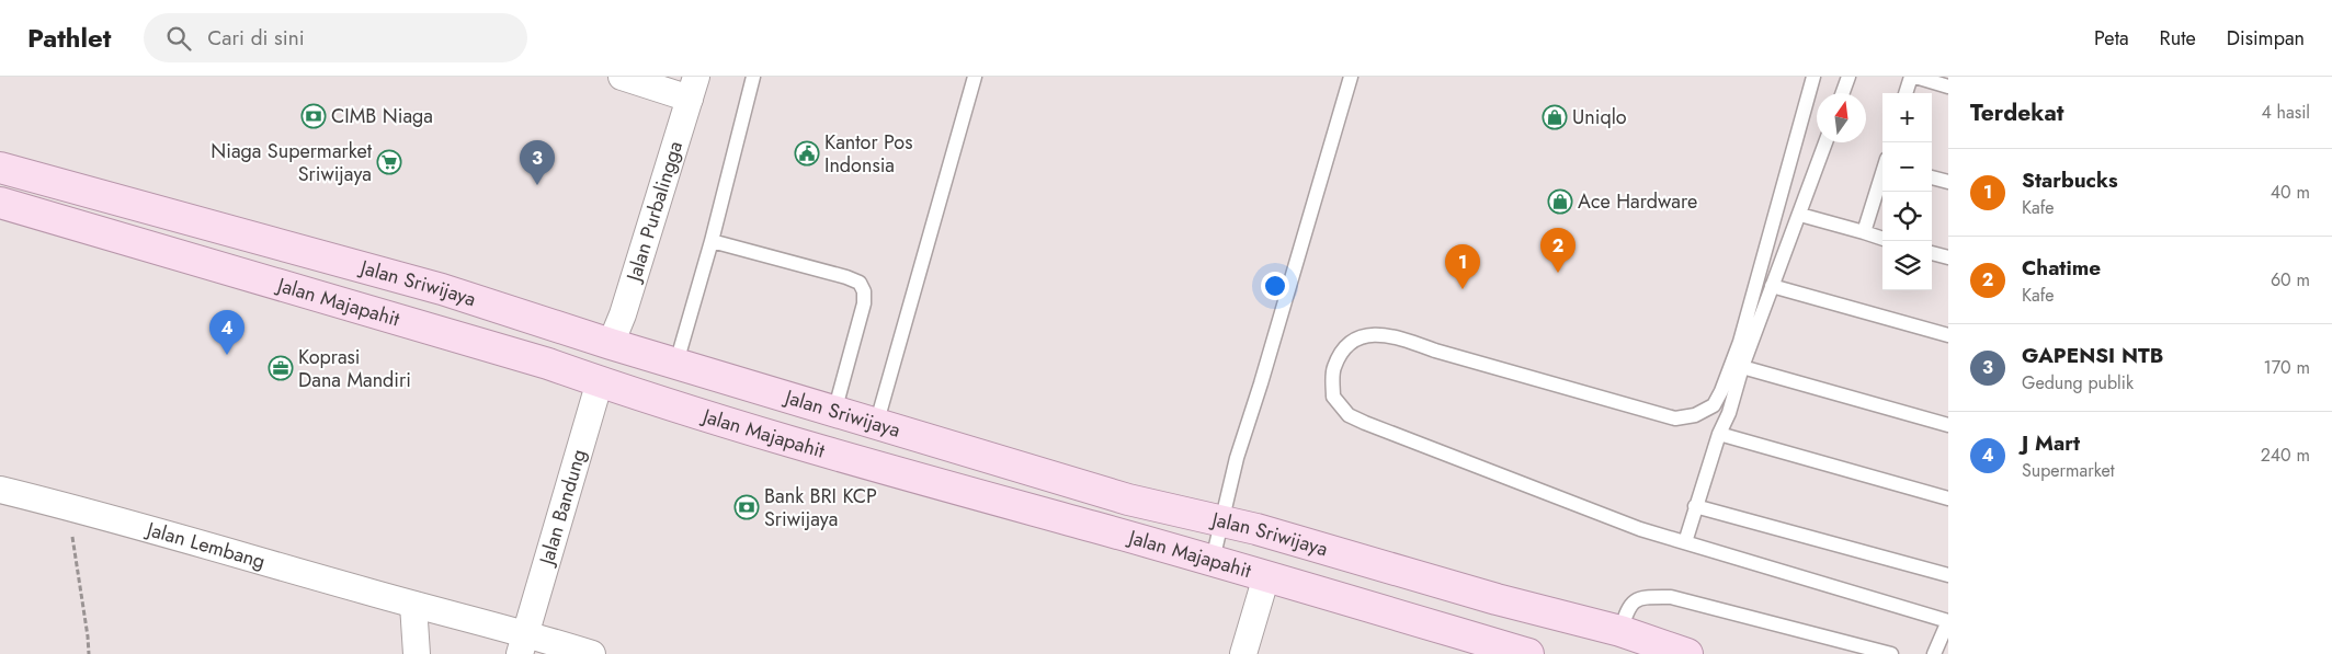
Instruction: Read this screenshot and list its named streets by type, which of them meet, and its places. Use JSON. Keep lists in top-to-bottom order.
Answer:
{
  "streets": {
    "main road": ["Jalan Sriwijaya", "Jalan Majapahit"],
    "street": ["Jalan Purbalingga", "Jalan Bandung", "Jalan Lembang"]
  },
  "crossings": [
    ["Jalan Purbalingga", "Jalan Sriwijaya"],
    ["Jalan Majapahit", "Jalan Bandung"],
    ["Jalan Bandung", "Jalan Lembang"]
  ],
  "places": {
    "bank": ["CIMB Niaga", "Bank BRI KCP Sriwijaya"],
    "shop": ["Uniqlo", "Ace Hardware"],
    "public building": ["Kantor Pos Indonsia"],
    "supermarket": ["Niaga Supermarket Sriwijaya"],
    "office": ["Koprasi Dana Mandiri"]
  },
  "north": "top",
  "page": {
    "header": "Pathlet",
    "search": "Cari di sini",
    "nav": ["Peta", "Rute", "Disimpan"],
    "heading": ["Terdekat", "4 hasil"],
    "map_buttons": ["+", "−"],
    "pins": [
      "3",
      "2",
      "1",
      "4"
    ],
    "list": [
      {
        "mark": "1",
        "name": "Starbucks",
        "note": "Kafe",
        "value": "40 m"
      },
      {
        "mark": "2",
        "name": "Chatime",
        "note": "Kafe",
        "value": "60 m"
      },
      {
        "mark": "3",
        "name": "GAPENSI NTB",
        "note": "Gedung publik",
        "value": "170 m"
      },
      {
        "mark": "4",
        "name": "J Mart",
        "note": "Supermarket",
        "value": "240 m"
      }
    ]
  }
}
